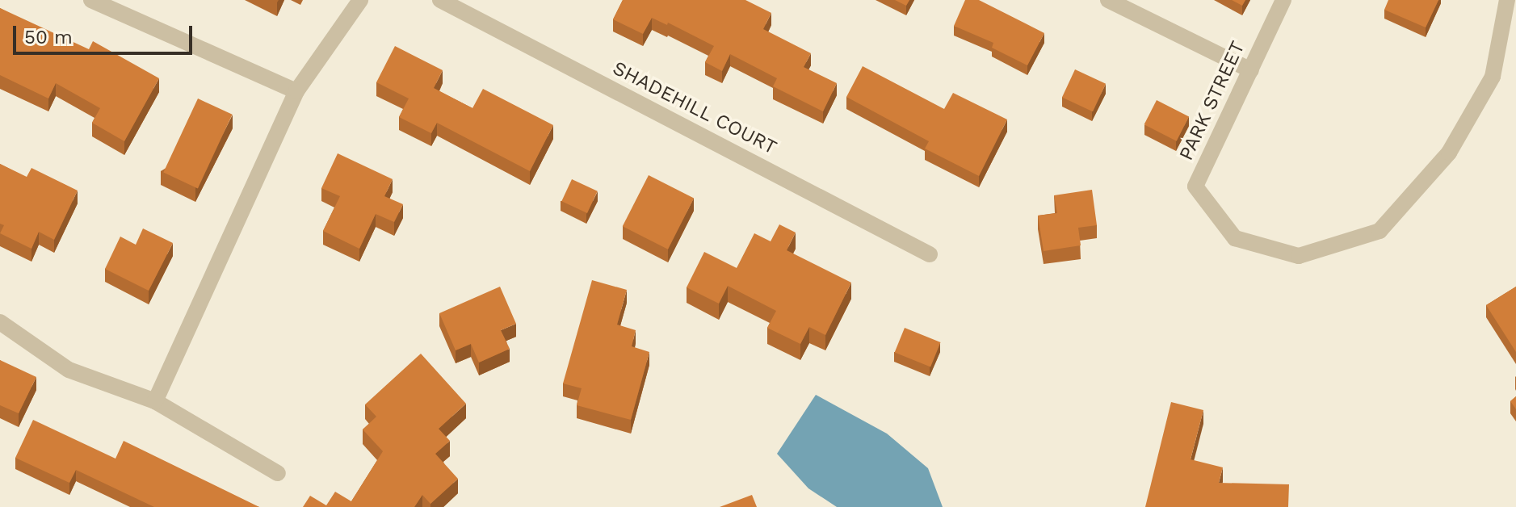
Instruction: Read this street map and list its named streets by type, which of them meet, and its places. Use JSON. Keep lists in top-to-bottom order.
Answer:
{
  "streets": {
    "street": ["PARK STREET", "SHADEHILL COURT"]
  },
  "scale_bar": "50 m"
}
